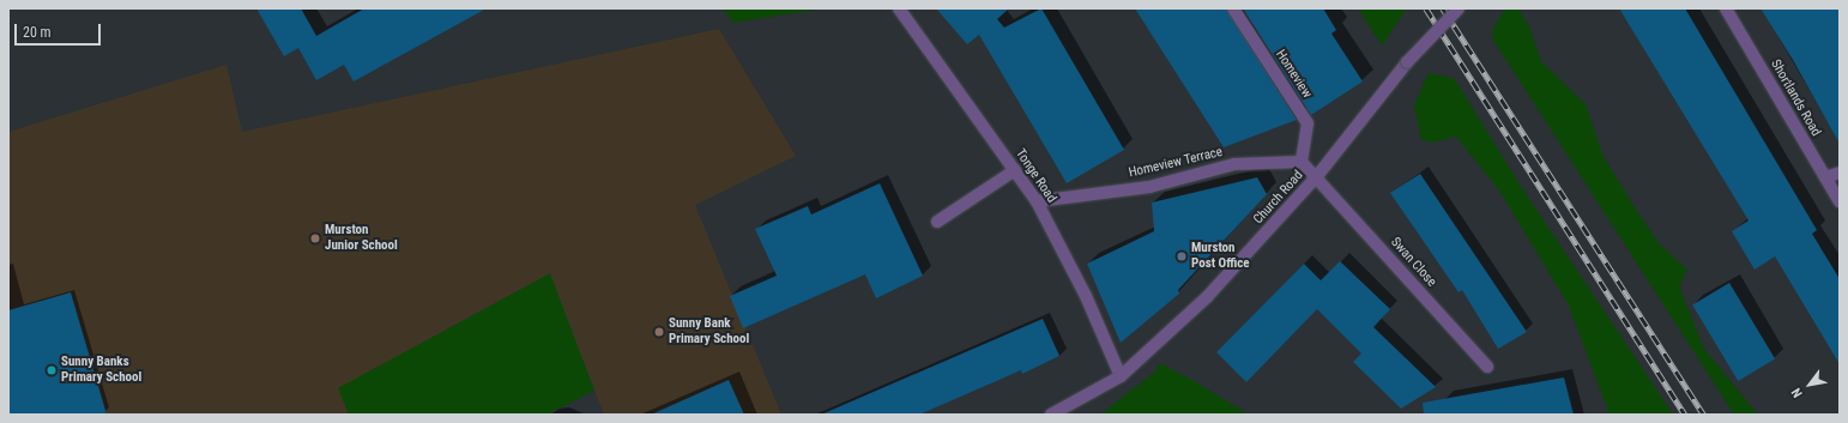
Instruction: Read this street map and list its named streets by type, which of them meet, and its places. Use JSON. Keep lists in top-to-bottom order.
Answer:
{
  "streets": {
    "street": [
      "Homeview",
      "Shortlands Road",
      "Homeview Terrace",
      "Tonge Road",
      "Church Road",
      "Swan Close"
    ]
  },
  "crossings": [
    ["Homeview", "Homeview Terrace"],
    ["Homeview Terrace", "Tonge Road"],
    ["Tonge Road", "Church Road"],
    ["Church Road", "Swan Close"]
  ],
  "places": [
    "Murston Junior School",
    "Murston Post Office",
    "Sunny Bank Primary School",
    "Sunny Banks Primary School"
  ],
  "scale_bar": "20 m",
  "north": "bottom left"
}
